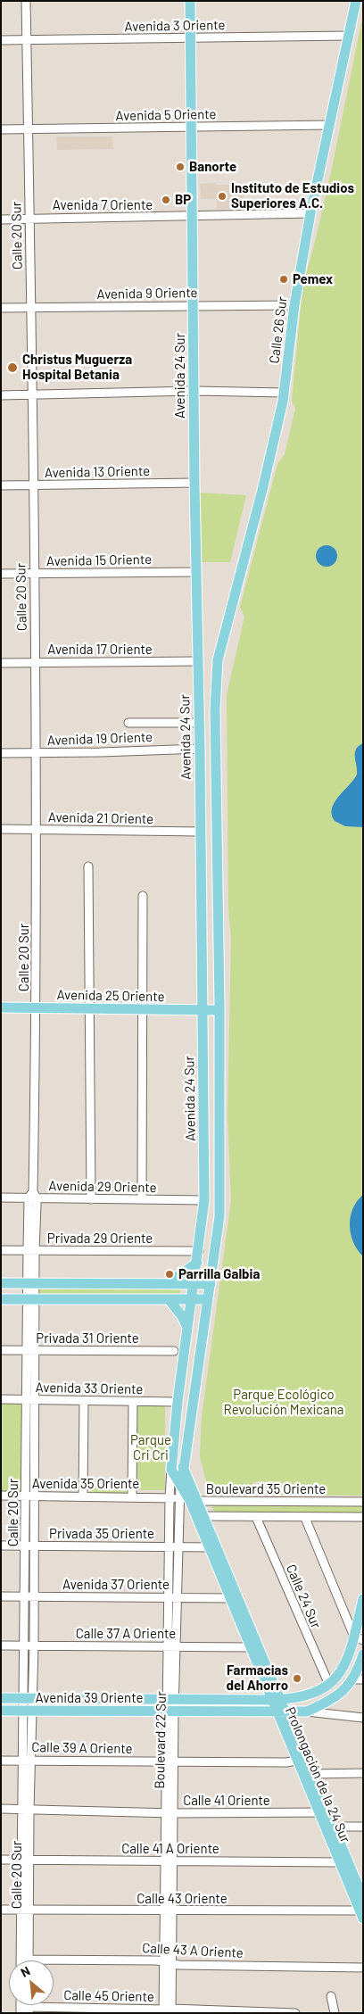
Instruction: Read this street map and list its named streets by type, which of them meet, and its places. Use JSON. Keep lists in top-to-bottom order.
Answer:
{
  "streets": {
    "main road": [
      "Calle 26 Sur",
      "Avenida 24 Sur",
      "Avenida 25 Oriente",
      "Avenida 39 Oriente",
      "Boulevard 22 Sur",
      "Prolongación de la 24 Sur"
    ],
    "street": [
      "Avenida 3 Oriente",
      "Avenida 5 Oriente",
      "Avenida 7 Oriente",
      "Calle 20 Sur",
      "Avenida 9 Oriente",
      "Avenida 13 Oriente",
      "Avenida 15 Oriente",
      "Avenida 17 Oriente",
      "Avenida 19 Oriente",
      "Avenida 21 Oriente",
      "Avenida 29 Oriente",
      "Privada 29 Oriente",
      "Privada 31 Oriente",
      "Avenida 33 Oriente",
      "Avenida 35 Oriente",
      "Boulevard 35 Oriente",
      "Privada 35 Oriente",
      "Avenida 37 Oriente",
      "Calle 24 Sur",
      "Calle 37 A Oriente",
      "Calle 39 A Oriente",
      "Calle 41 Oriente",
      "Calle 41 A Oriente",
      "Calle 43 Oriente",
      "Calle 43 A Oriente",
      "Calle 45 Oriente"
    ]
  },
  "crossings": [
    ["Avenida 3 Oriente", "Calle 20 Sur"],
    ["Avenida 3 Oriente", "Calle 26 Sur"],
    ["Avenida 3 Oriente", "Avenida 24 Sur"],
    ["Avenida 5 Oriente", "Calle 20 Sur"],
    ["Avenida 5 Oriente", "Calle 26 Sur"],
    ["Avenida 5 Oriente", "Avenida 24 Sur"],
    ["Avenida 7 Oriente", "Calle 20 Sur"],
    ["Avenida 7 Oriente", "Calle 26 Sur"],
    ["Avenida 7 Oriente", "Avenida 24 Sur"],
    ["Calle 20 Sur", "Avenida 9 Oriente"],
    ["Calle 20 Sur", "Avenida 13 Oriente"],
    ["Calle 20 Sur", "Avenida 15 Oriente"],
    ["Calle 20 Sur", "Avenida 17 Oriente"],
    ["Calle 20 Sur", "Avenida 19 Oriente"],
    ["Calle 20 Sur", "Avenida 21 Oriente"],
    ["Calle 20 Sur", "Avenida 25 Oriente"],
    ["Calle 20 Sur", "Avenida 29 Oriente"],
    ["Calle 20 Sur", "Privada 29 Oriente"],
    ["Calle 20 Sur", "Privada 31 Oriente"],
    ["Calle 20 Sur", "Avenida 33 Oriente"],
    ["Calle 20 Sur", "Avenida 35 Oriente"],
    ["Calle 20 Sur", "Privada 35 Oriente"],
    ["Calle 20 Sur", "Avenida 37 Oriente"],
    ["Calle 20 Sur", "Calle 37 A Oriente"],
    ["Calle 20 Sur", "Avenida 39 Oriente"],
    ["Calle 20 Sur", "Calle 39 A Oriente"],
    ["Calle 20 Sur", "Calle 41 Oriente"],
    ["Calle 20 Sur", "Calle 41 A Oriente"],
    ["Calle 20 Sur", "Calle 43 Oriente"],
    ["Calle 20 Sur", "Calle 43 A Oriente"],
    ["Avenida 9 Oriente", "Calle 26 Sur"],
    ["Avenida 9 Oriente", "Avenida 24 Sur"],
    ["Calle 26 Sur", "Avenida 25 Oriente"],
    ["Avenida 24 Sur", "Avenida 13 Oriente"],
    ["Avenida 24 Sur", "Avenida 15 Oriente"],
    ["Avenida 24 Sur", "Avenida 17 Oriente"],
    ["Avenida 24 Sur", "Avenida 19 Oriente"],
    ["Avenida 24 Sur", "Avenida 21 Oriente"],
    ["Avenida 24 Sur", "Avenida 25 Oriente"],
    ["Avenida 24 Sur", "Avenida 29 Oriente"],
    ["Avenida 24 Sur", "Privada 29 Oriente"],
    ["Avenida 24 Sur", "Avenida 33 Oriente"],
    ["Avenida 24 Sur", "Boulevard 22 Sur"],
    ["Avenida 24 Sur", "Prolongación de la 24 Sur"],
    ["Avenida 35 Oriente", "Boulevard 35 Oriente"],
    ["Avenida 35 Oriente", "Boulevard 22 Sur"],
    ["Boulevard 35 Oriente", "Calle 24 Sur"],
    ["Boulevard 35 Oriente", "Boulevard 22 Sur"],
    ["Boulevard 35 Oriente", "Prolongación de la 24 Sur"],
    ["Privada 35 Oriente", "Boulevard 22 Sur"],
    ["Privada 35 Oriente", "Prolongación de la 24 Sur"],
    ["Avenida 37 Oriente", "Boulevard 22 Sur"],
    ["Avenida 37 Oriente", "Prolongación de la 24 Sur"],
    ["Calle 24 Sur", "Avenida 39 Oriente"],
    ["Calle 37 A Oriente", "Boulevard 22 Sur"],
    ["Calle 37 A Oriente", "Prolongación de la 24 Sur"],
    ["Avenida 39 Oriente", "Boulevard 22 Sur"],
    ["Avenida 39 Oriente", "Prolongación de la 24 Sur"],
    ["Boulevard 22 Sur", "Calle 39 A Oriente"],
    ["Boulevard 22 Sur", "Prolongación de la 24 Sur"],
    ["Boulevard 22 Sur", "Calle 41 Oriente"],
    ["Boulevard 22 Sur", "Calle 41 A Oriente"],
    ["Boulevard 22 Sur", "Calle 43 Oriente"],
    ["Boulevard 22 Sur", "Calle 43 A Oriente"],
    ["Boulevard 22 Sur", "Calle 45 Oriente"],
    ["Calle 39 A Oriente", "Prolongación de la 24 Sur"],
    ["Prolongación de la 24 Sur", "Calle 41 Oriente"],
    ["Prolongación de la 24 Sur", "Calle 41 A Oriente"],
    ["Prolongación de la 24 Sur", "Calle 43 Oriente"]
  ],
  "parks": ["Parque Ecológico Revolución Mexicana", "Parque Cri Cri"],
  "places": [
    "Banorte",
    "Instituto de Estudios Superiores A.C.",
    "BP",
    "Pemex",
    "Christus Muguerza Hospital Betania",
    "Parrilla Galbia",
    "Farmacias del Ahorro"
  ],
  "north": "top left"
}
